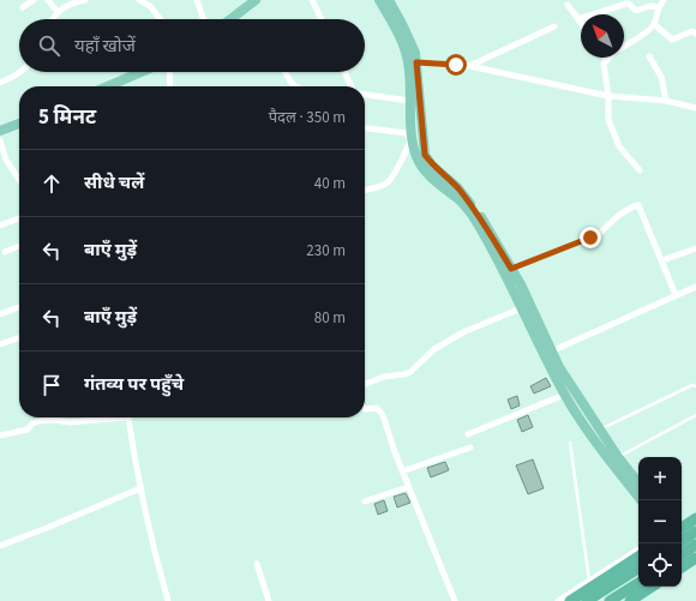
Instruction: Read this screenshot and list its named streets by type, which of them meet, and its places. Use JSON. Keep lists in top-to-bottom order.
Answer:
{
  "north": "top left",
  "page": {
    "search": "यहाँ खोजें",
    "heading": ["5 मिनट", "पैदल · 350 m"],
    "list": [
      ["सीधे चलें", "40 m"],
      ["बाएँ मुड़ें", "230 m"],
      ["बाएँ मुड़ें", "80 m"],
      "गंतव्य पर पहुँचे"
    ],
    "map_buttons": ["+", "−"]
  }
}
